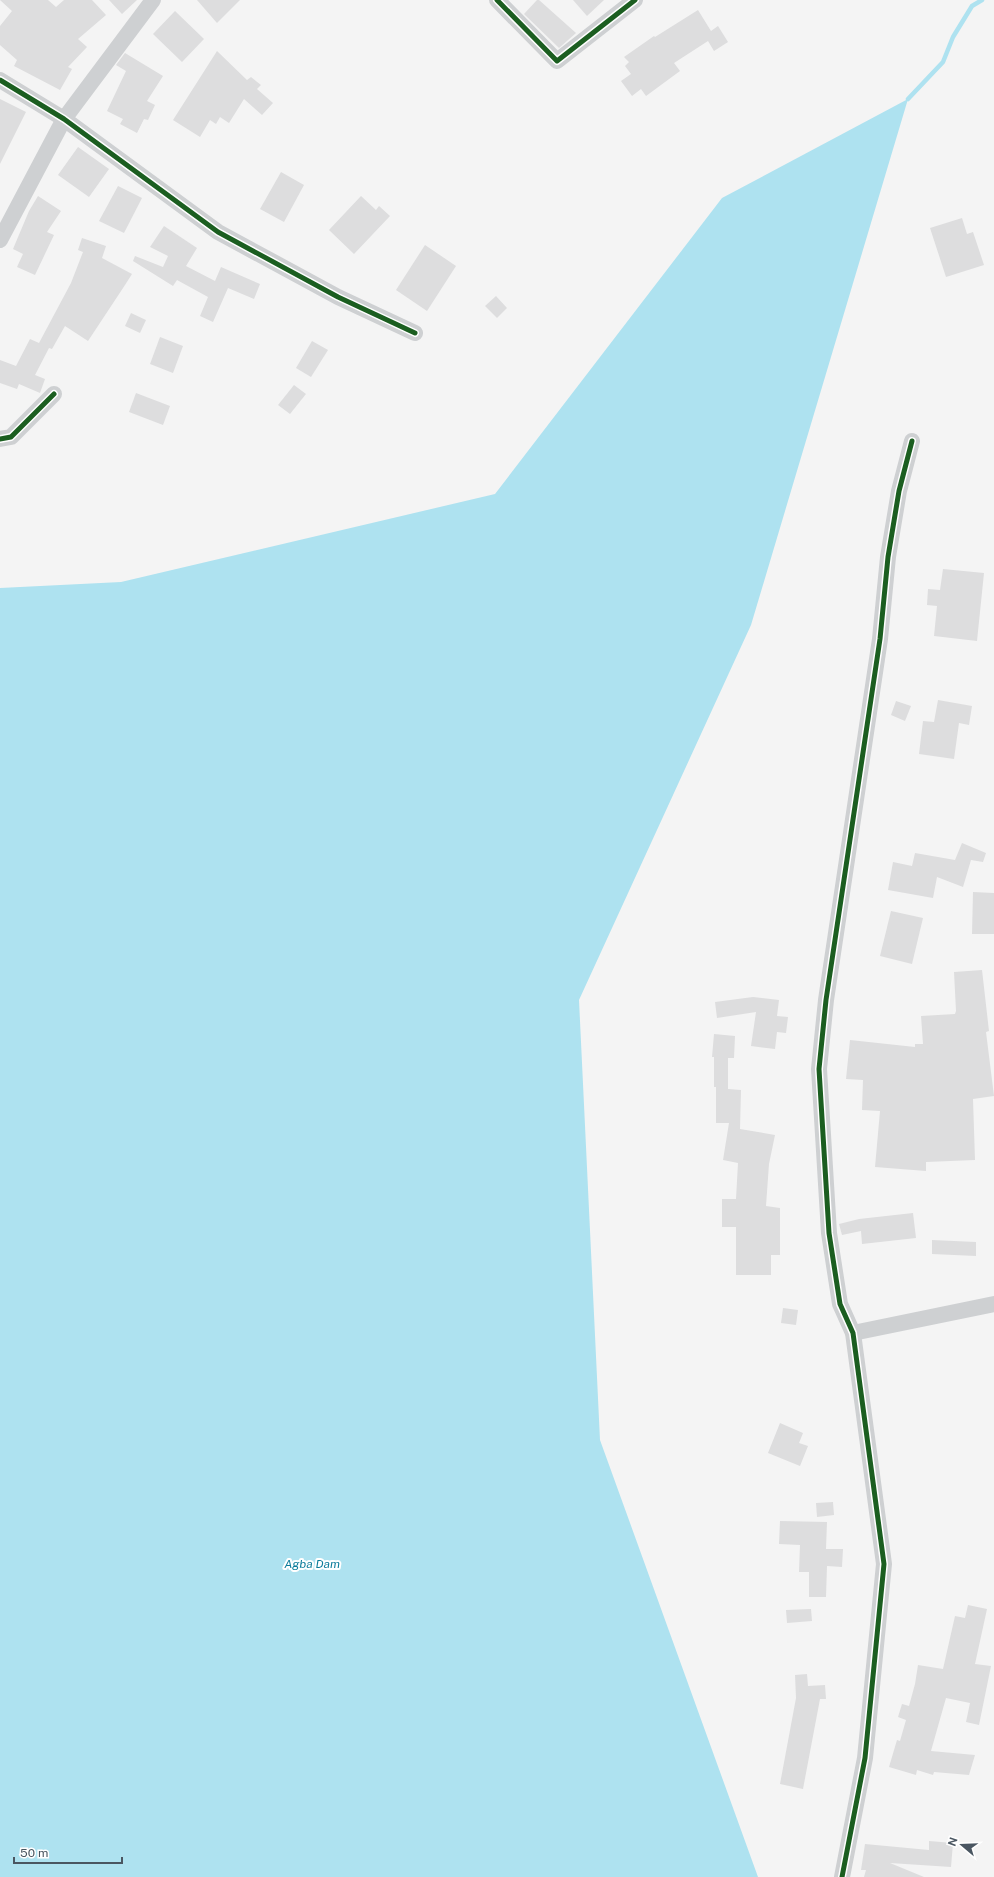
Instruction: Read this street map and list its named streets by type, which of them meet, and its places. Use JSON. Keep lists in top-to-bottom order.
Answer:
{
  "water": ["Agba Dam"],
  "scale_bar": "50 m",
  "north": "left"
}
